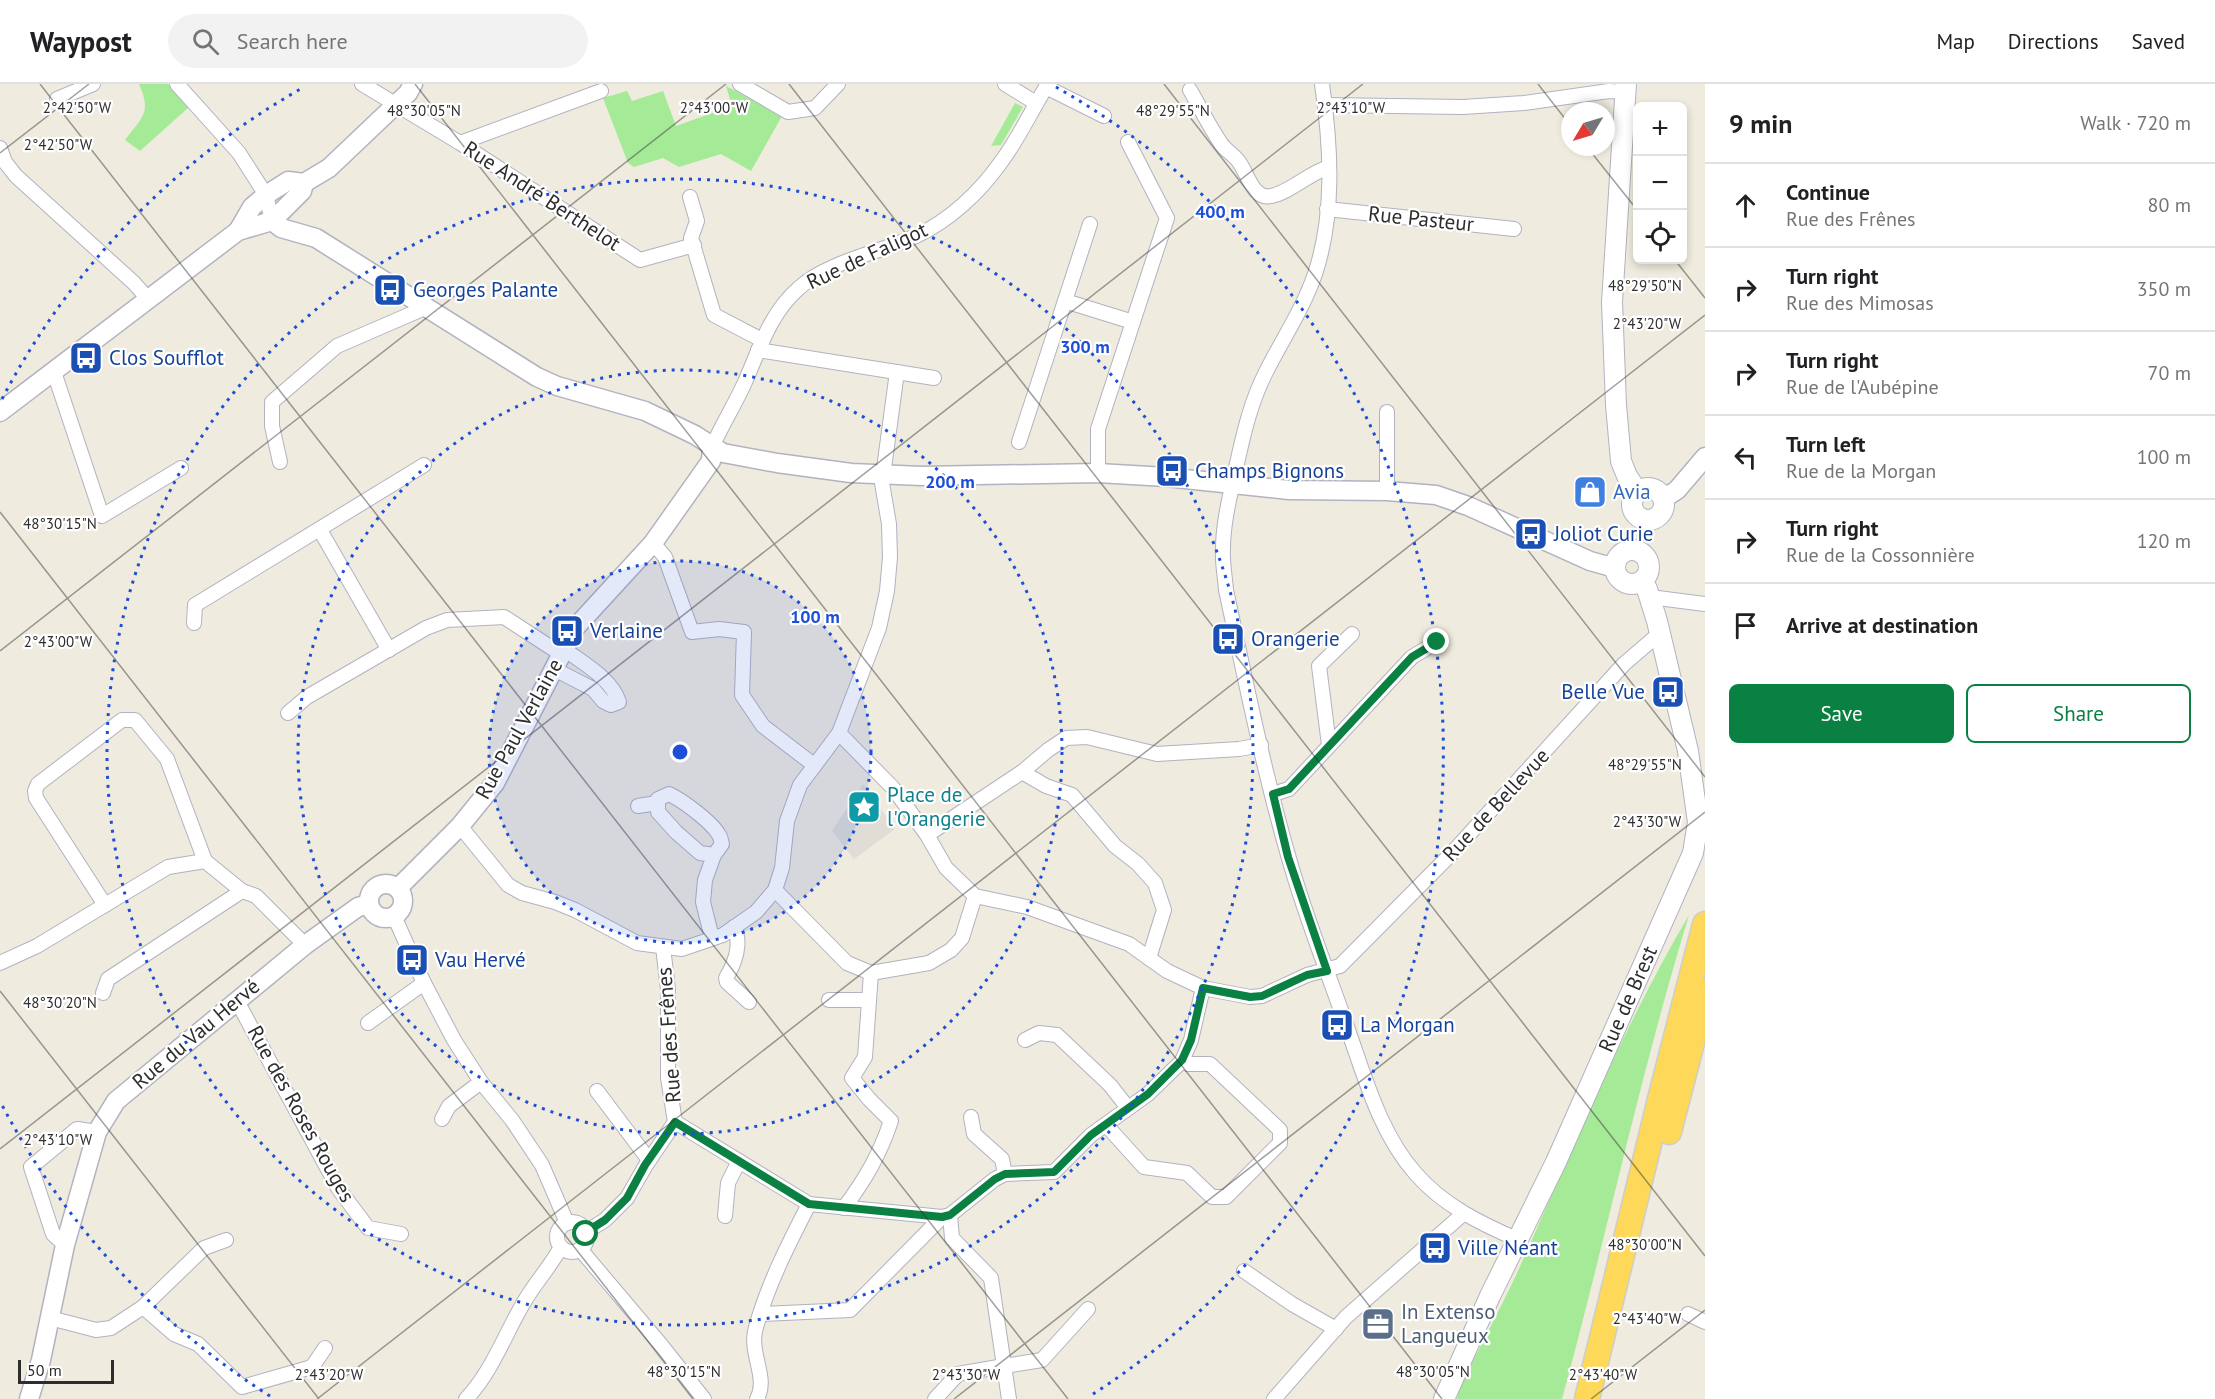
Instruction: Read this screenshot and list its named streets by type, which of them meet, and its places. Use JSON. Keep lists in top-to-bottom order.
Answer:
{
  "streets": {
    "main road": ["Rue de Brest"],
    "street": [
      "Rue André Berthelot",
      "Rue Pasteur",
      "Rue de Faligot",
      "Rue Paul Verlaine",
      "Rue de Bellevue",
      "Rue du Vau Hervé",
      "Rue des Frênes",
      "Rue des Roses Rouges"
    ]
  },
  "crossings": [
    ["Rue de Faligot", "Rue Paul Verlaine"],
    ["Rue Paul Verlaine", "Rue du Vau Hervé"],
    ["Rue de Bellevue", "Rue de Brest"],
    ["Rue du Vau Hervé", "Rue des Roses Rouges"]
  ],
  "places": {
    "bus stop": [
      "Georges Palante",
      "Clos Soufflot",
      "Champs Bignons",
      "Joliot Curie",
      "Verlaine",
      "Orangerie",
      "Belle Vue",
      "Vau Hervé",
      "La Morgan",
      "Ville Néant"
    ],
    "shop": ["Avia"],
    "place": ["Place de l'Orangerie"],
    "office": ["In Extenso Langueux"]
  },
  "scale_bar": "50 m",
  "north": "bottom left",
  "page": {
    "header": "Waypost",
    "search": "Search here",
    "nav": ["Map", "Directions", "Saved"],
    "heading": ["9 min", "Walk · 720 m"],
    "map_buttons": ["+", "−"],
    "list": [
      ["Continue", "Rue des Frênes", "80 m"],
      ["Turn right", "Rue des Mimosas", "350 m"],
      ["Turn right", "Rue de l'Aubépine", "70 m"],
      ["Turn left", "Rue de la Morgan", "100 m"],
      ["Turn right", "Rue de la Cossonnière", "120 m"],
      "Arrive at destination"
    ],
    "buttons": ["Save", "Share"],
    "scale": "50 m"
  },
  "coordinates": [
    "2°43'00\"W",
    "2°43'10\"W",
    "2°42'50\"W",
    "48°30'05\"N",
    "48°29'55\"N",
    "48°29'50\"N",
    "2°43'20\"W",
    "48°30'15\"N",
    "2°43'30\"W",
    "48°30'20\"N",
    "48°30'00\"N",
    "2°43'40\"W"
  ],
  "rings": [
    "400 m",
    "300 m",
    "200 m",
    "100 m"
  ]
}
